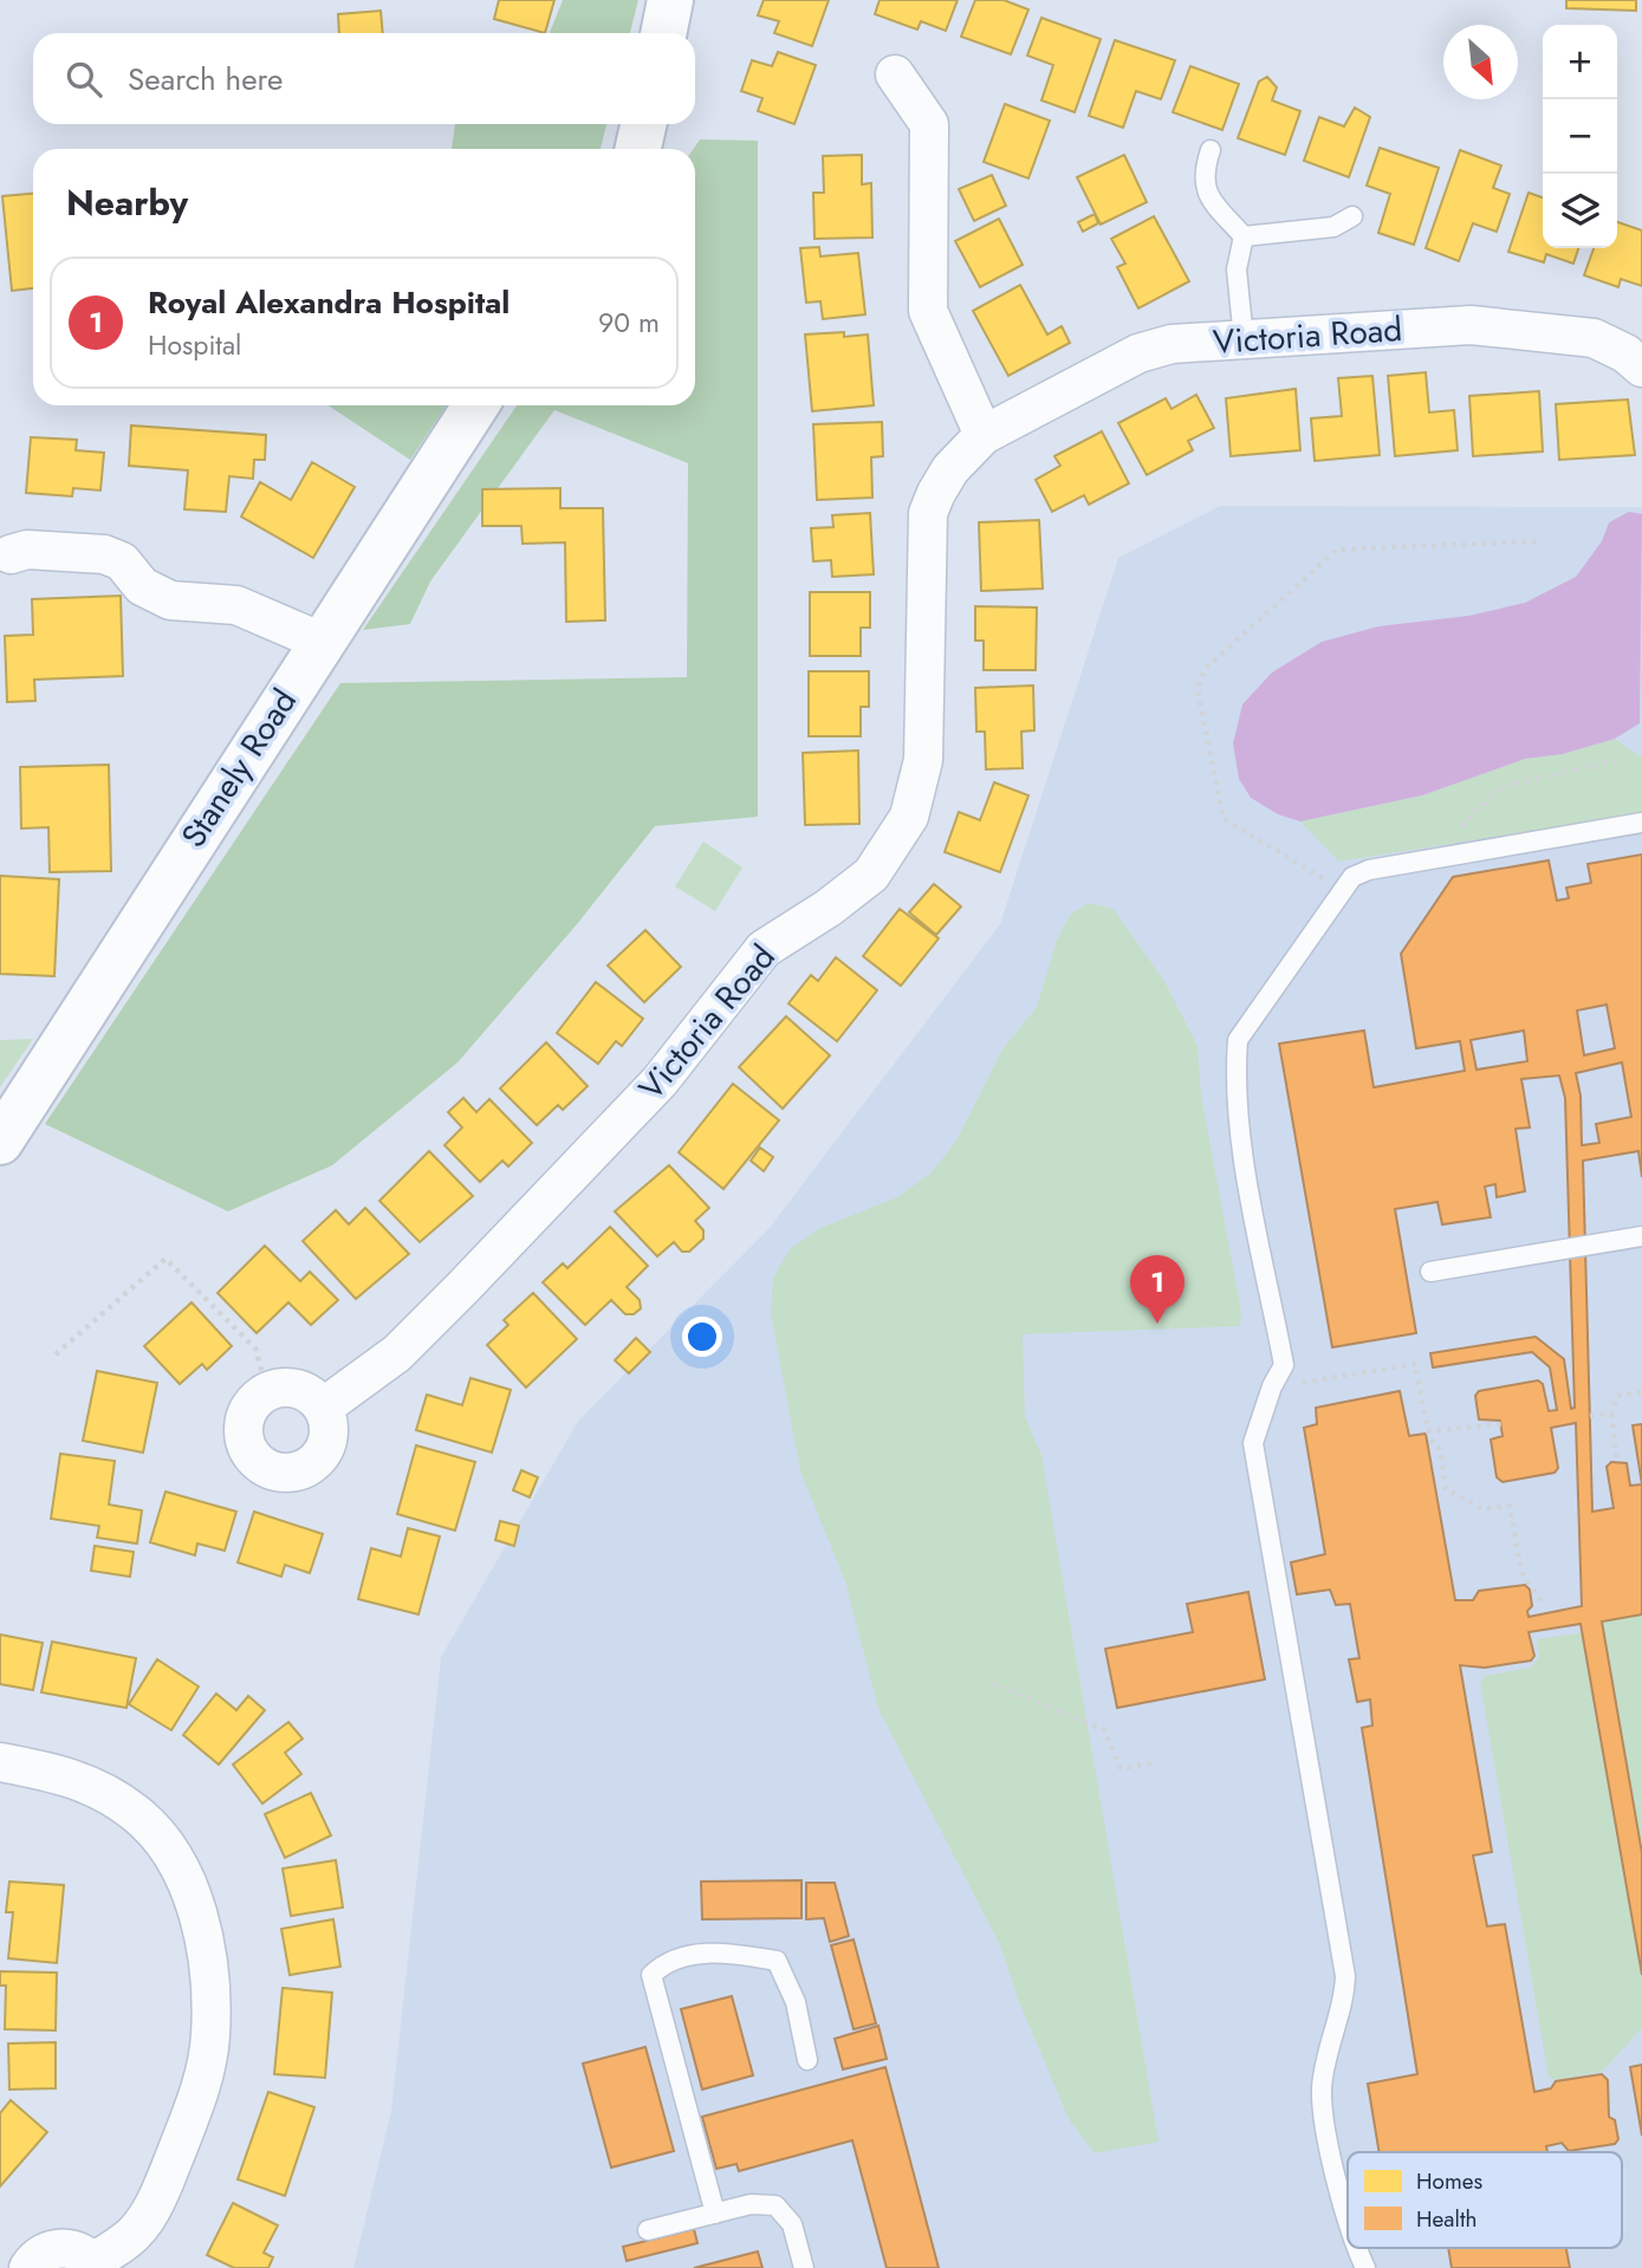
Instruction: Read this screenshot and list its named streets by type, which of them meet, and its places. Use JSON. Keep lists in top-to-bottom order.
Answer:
{
  "streets": {
    "street": ["Victoria Road", "Stanely Road"]
  },
  "legend": ["Homes", "Health"],
  "north": "bottom right",
  "page": {
    "map_buttons": ["+", "−"],
    "search": "Search here",
    "heading": "Nearby",
    "list": [
      {
        "mark": "1",
        "name": "Royal Alexandra Hospital",
        "note": "Hospital",
        "value": "90 m"
      }
    ],
    "pins": "1"
  }
}
